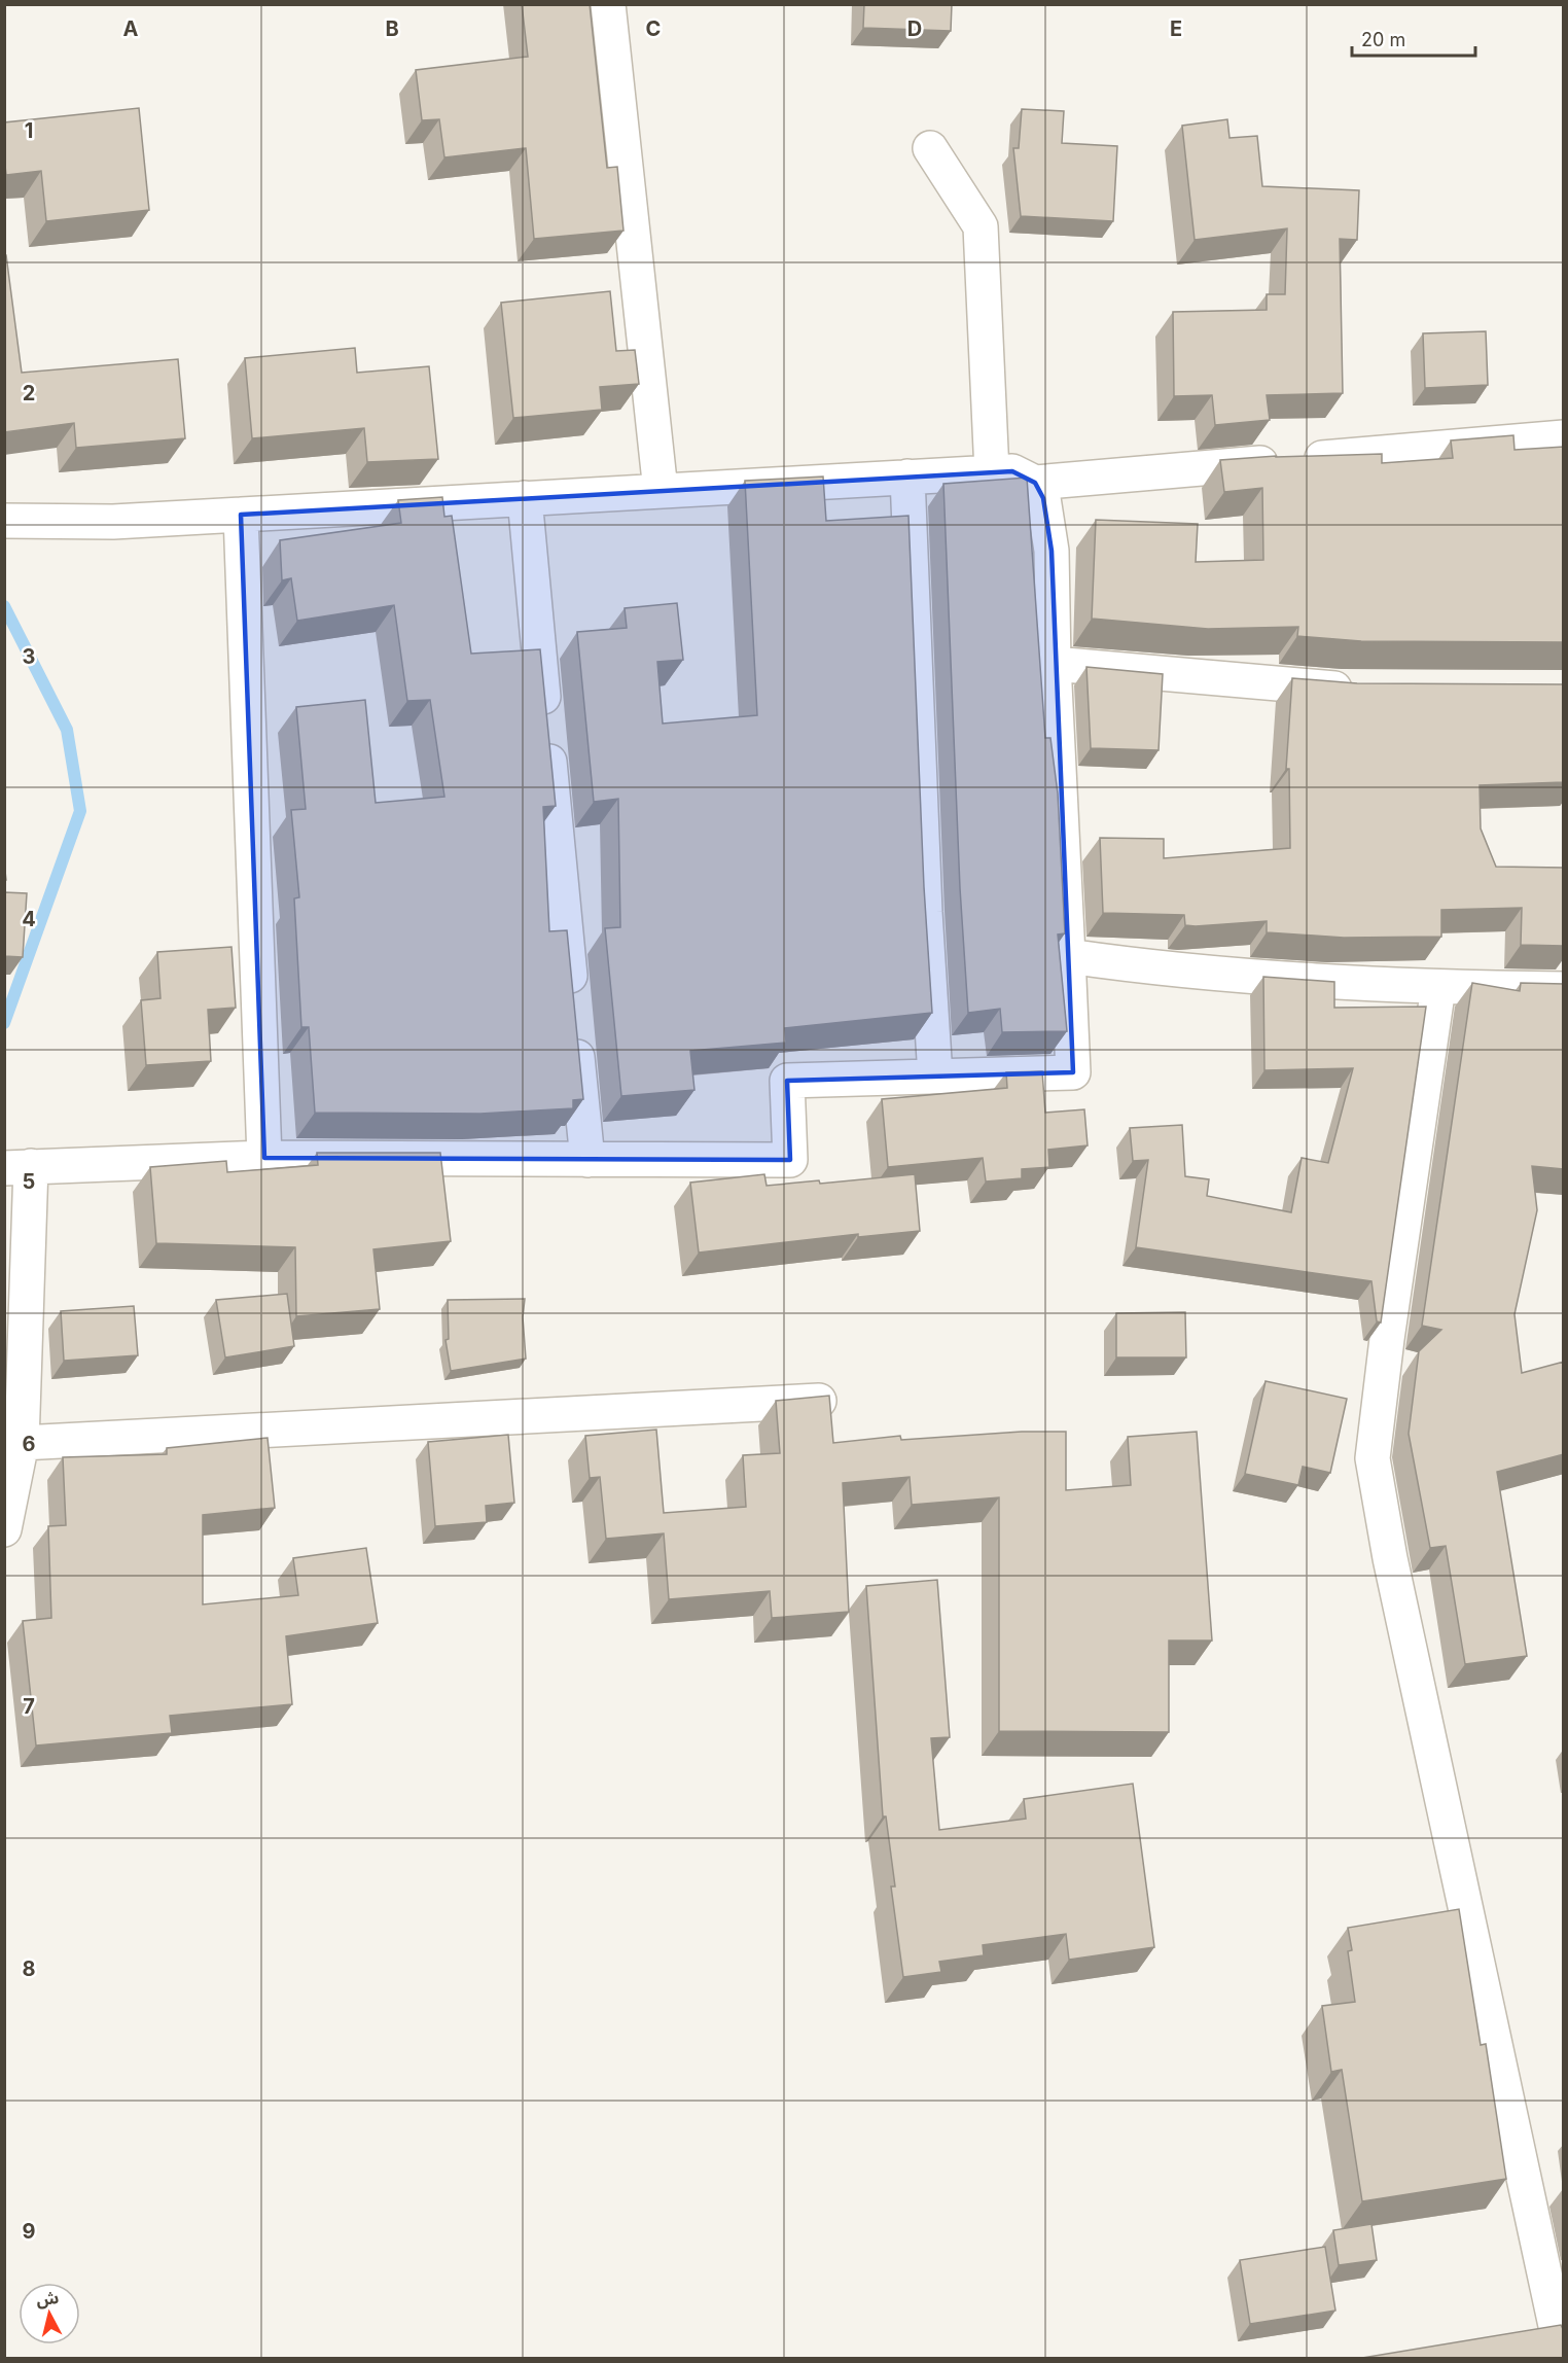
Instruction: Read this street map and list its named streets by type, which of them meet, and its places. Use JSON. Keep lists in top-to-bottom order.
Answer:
{
  "scale_bar": "20 m",
  "north": "top",
  "grid": {
    "columns": [
      "A",
      "B",
      "C",
      "D",
      "E"
    ],
    "rows": [
      "1",
      "2",
      "3",
      "4",
      "5",
      "6",
      "7",
      "8",
      "9"
    ]
  }
}
